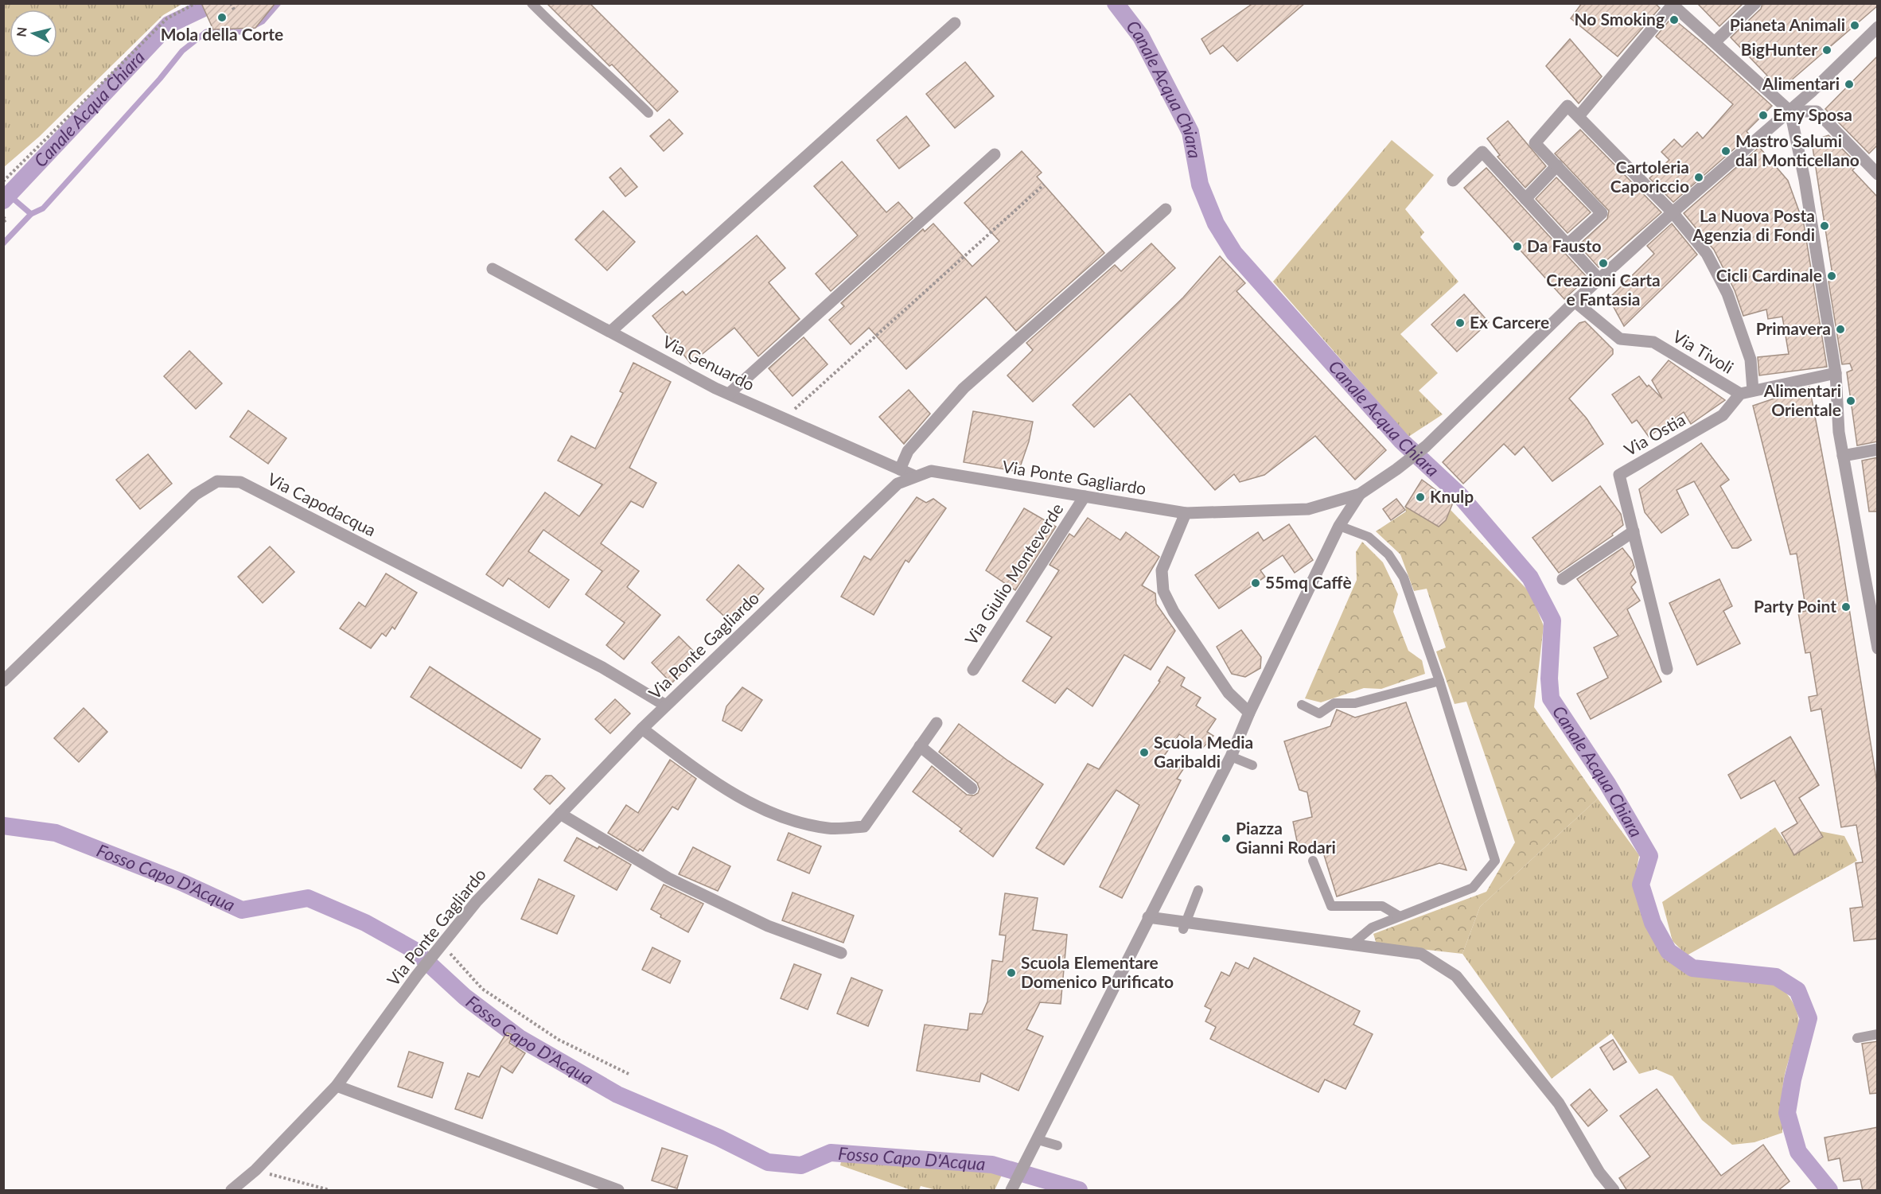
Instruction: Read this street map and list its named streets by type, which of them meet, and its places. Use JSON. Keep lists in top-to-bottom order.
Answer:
{
  "streets": {
    "street": [
      "Via Tivoli",
      "Via Genuardo",
      "Via Ostia",
      "Via Ponte Gagliardo",
      "Via Capodacqua",
      "Via Giulio Monteverde"
    ]
  },
  "crossings": [
    ["Via Tivoli", "Via Ostia"],
    ["Via Genuardo", "Via Ponte Gagliardo"],
    ["Via Ponte Gagliardo", "Via Capodacqua"],
    ["Via Ponte Gagliardo", "Via Giulio Monteverde"]
  ],
  "water": ["Canale Acqua Chiara", "Fosso Capo D'Acqua"],
  "places": [
    "Mola della Corte",
    "No Smoking",
    "Pianeta Animali",
    "BigHunter",
    "Alimentari",
    "Emy Sposa",
    "Mastro Salumi dal Monticellano",
    "Cartoleria Caporiccio",
    "La Nuova Posta Agenzia di Fondi",
    "Da Fausto",
    "Creazioni Carta e Fantasia",
    "Cicli Cardinale",
    "Ex Carcere",
    "Primavera",
    "Alimentari Orientale",
    "Knulp",
    "55mq Caffè",
    "Party Point",
    "Scuola Media Garibaldi",
    "Piazza Gianni Rodari",
    "Scuola Elementare Domenico Purificato"
  ],
  "north": "left"
}
